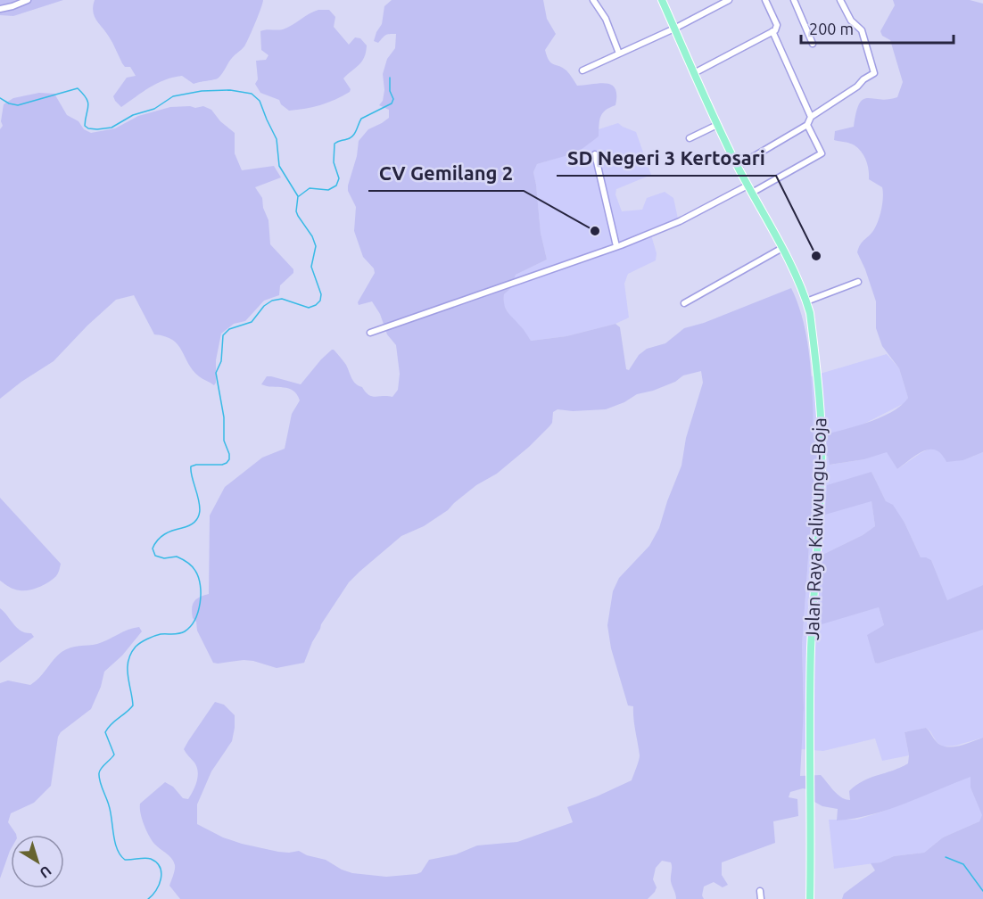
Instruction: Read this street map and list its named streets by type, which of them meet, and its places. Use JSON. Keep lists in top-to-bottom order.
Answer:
{
  "streets": {
    "main road": ["Jalan Raya Kaliwungu-Boja"]
  },
  "places": ["CV Gemilang 2", "SD Negeri 3 Kertosari"],
  "scale_bar": "200 m",
  "north": "bottom right"
}
